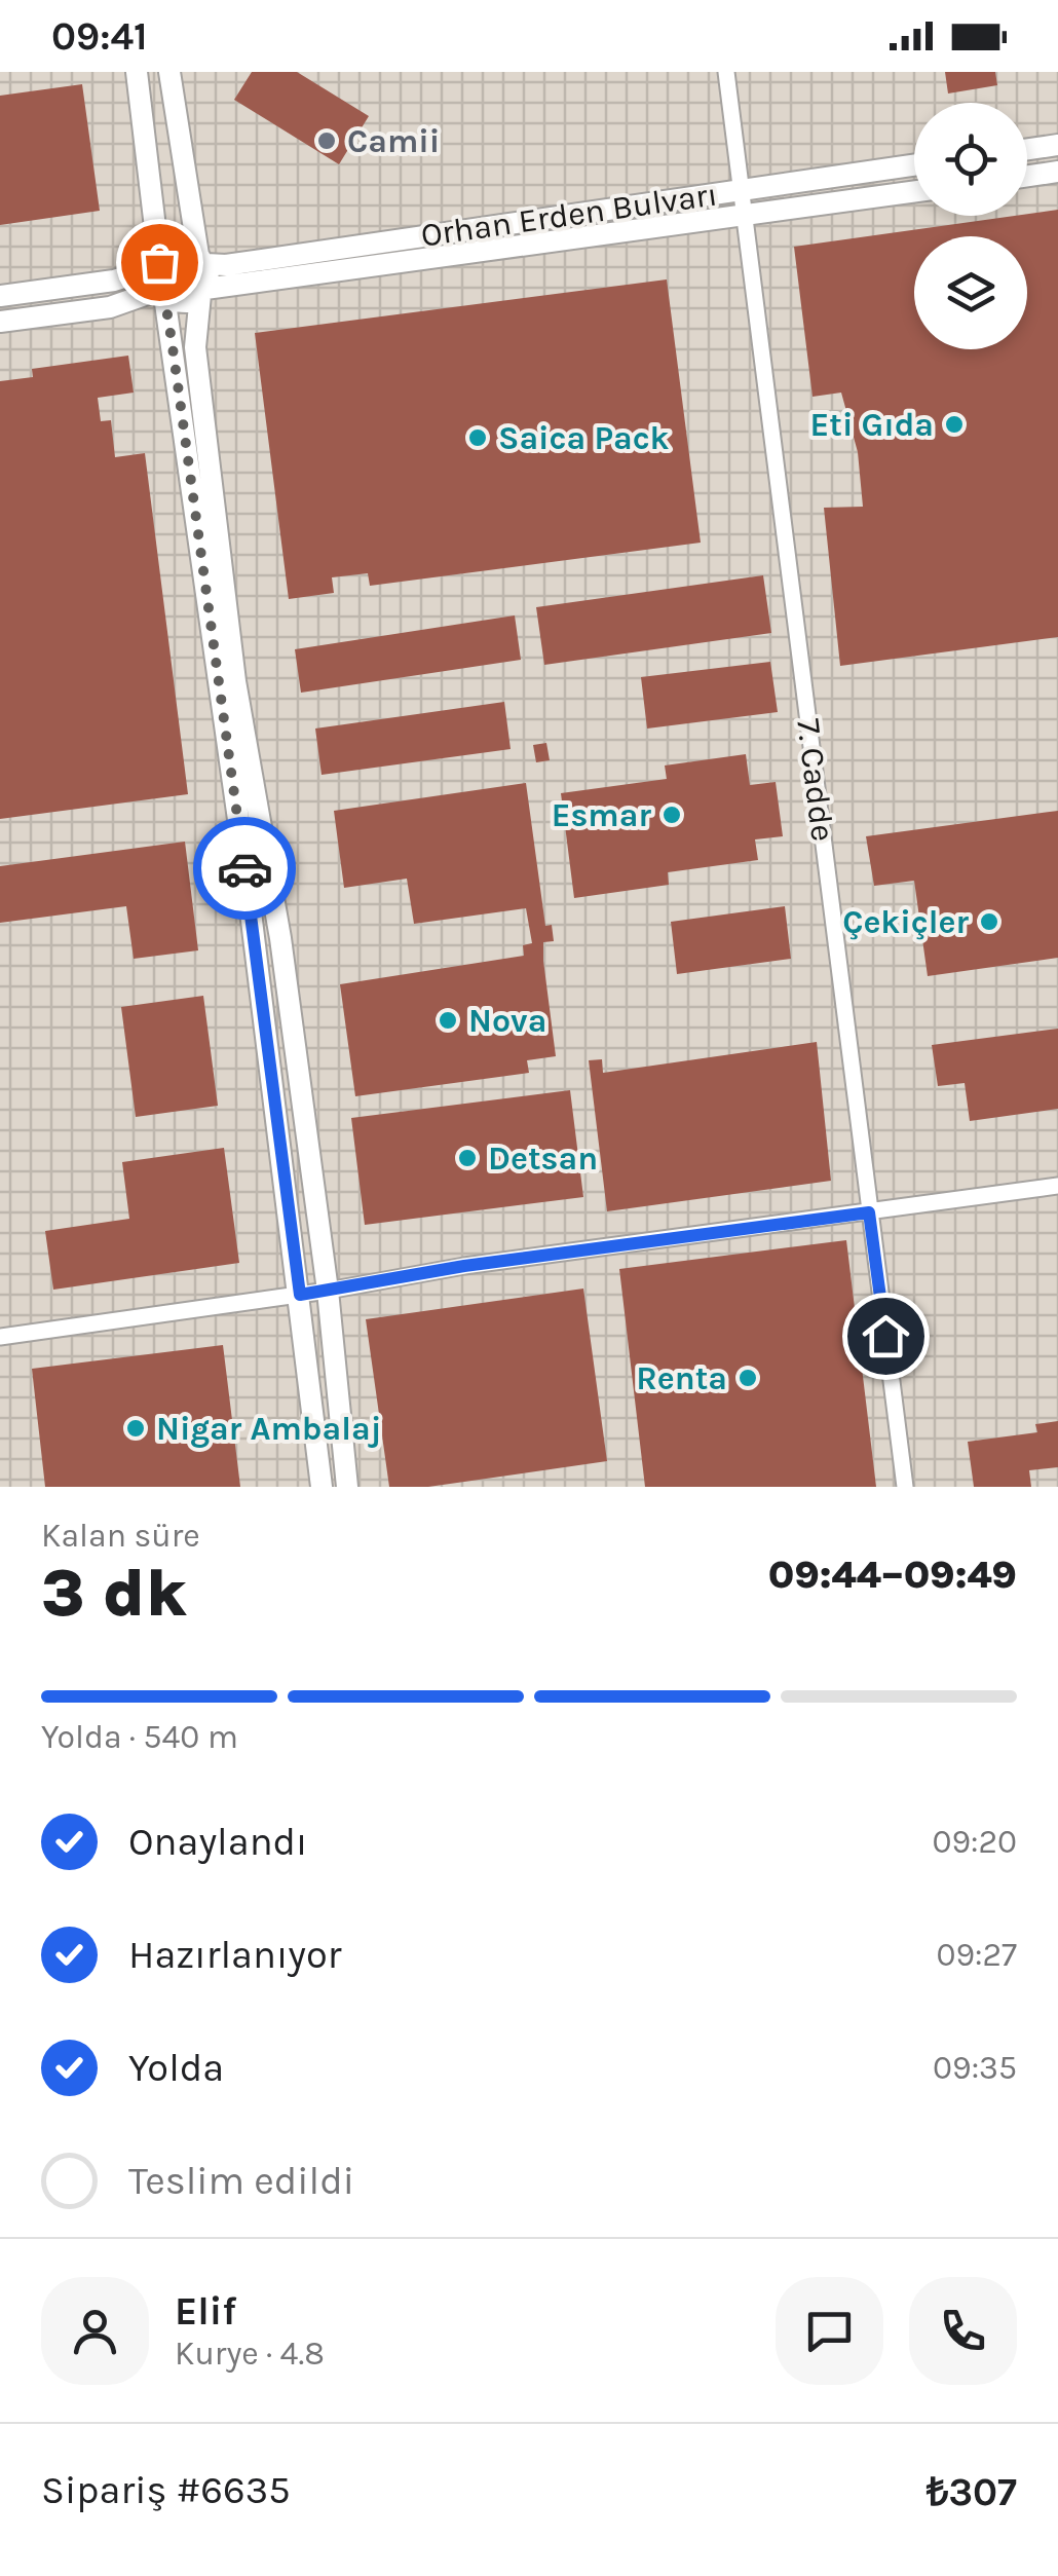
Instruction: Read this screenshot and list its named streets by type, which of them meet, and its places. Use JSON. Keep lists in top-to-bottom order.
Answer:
{
  "streets": {
    "street": ["Orhan Erden Bulvarı", "7. Cadde"]
  },
  "crossings": [
    ["Orhan Erden Bulvarı", "7. Cadde"]
  ],
  "places": [
    "Camii",
    "Eti Gıda",
    "Saica Pack",
    "Esmar",
    "Çekiçler",
    "Nova",
    "Detsan",
    "Renta",
    "Nigar Ambalaj"
  ],
  "page": {
    "status": "09:41",
    "heading": ["3 dk", "Kalan süre", "09:44–09:49"],
    "panel": [
      "Elif",
      "Kurye · 4.8",
      "Sipariş #6635",
      "₺307"
    ],
    "bar": "Yolda · 540 m",
    "list": [
      ["Onaylandı", "09:20"],
      ["Hazırlanıyor", "09:27"],
      ["Yolda", "09:35"],
      "Teslim edildi"
    ]
  }
}
